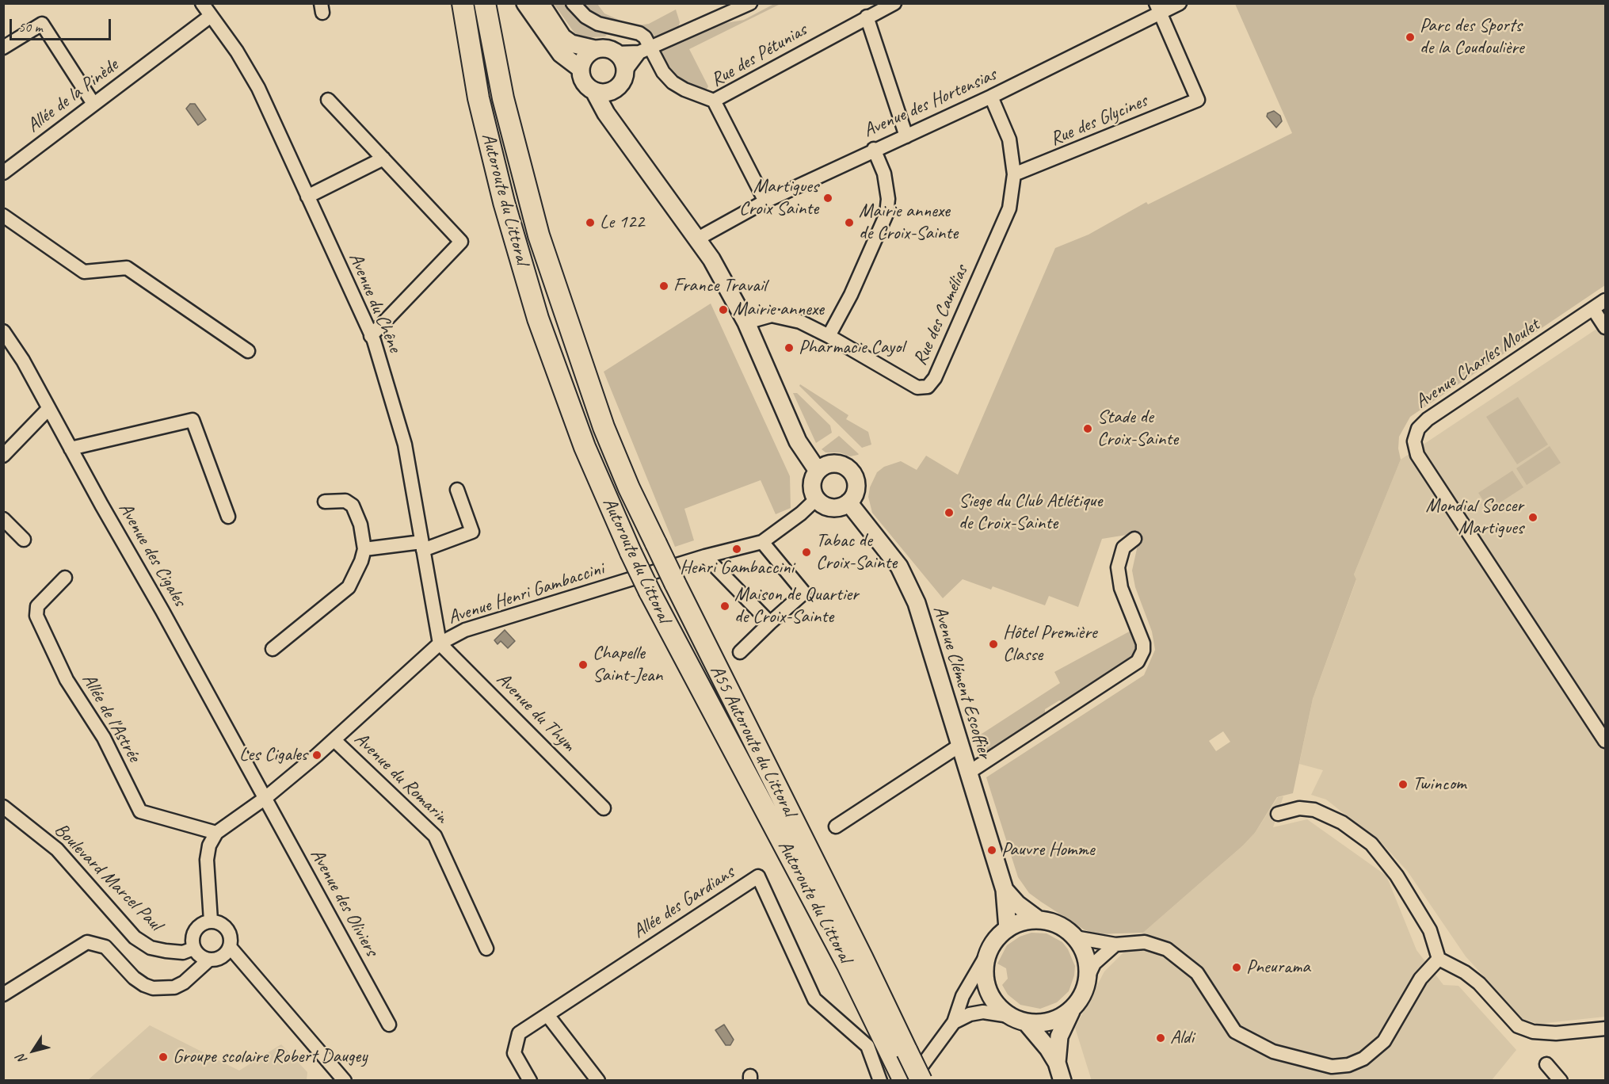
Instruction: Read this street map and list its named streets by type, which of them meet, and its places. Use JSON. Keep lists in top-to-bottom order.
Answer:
{
  "streets": {
    "highway": ["Autoroute du Littoral", "A55 Autoroute du Littoral"],
    "main road": ["Avenue Clément Escoffier"],
    "street": [
      "Rue des Pétunias",
      "Allée de la Pinède",
      "Avenue des Hortensias",
      "Rue des Glycines",
      "Avenue du Chêne",
      "Rue des Camélias",
      "Avenue Charles Moulet",
      "Avenue des Cigales",
      "Avenue Henri Gambaccini",
      "Avenue du Thym",
      "Allée de l'Astrée",
      "Avenue du Romarin",
      "Boulevard Marcel Paul",
      "Avenue des Oliviers",
      "Allée des Gardians"
    ]
  },
  "crossings": [
    ["Rue des Pétunias", "Avenue des Hortensias"],
    ["Allée de la Pinède", "Avenue du Chêne"],
    ["Avenue des Hortensias", "Rue des Glycines"],
    ["Avenue des Hortensias", "Rue des Camélias"],
    ["Rue des Glycines", "Rue des Camélias"],
    ["Autoroute du Littoral", "A55 Autoroute du Littoral"],
    ["Avenue du Chêne", "Avenue Henri Gambaccini"],
    ["Avenue du Chêne", "Avenue du Thym"],
    ["Avenue des Cigales", "Avenue Henri Gambaccini"],
    ["Avenue des Cigales", "Avenue des Oliviers"],
    ["Avenue Henri Gambaccini", "Avenue Clément Escoffier"],
    ["Avenue Henri Gambaccini", "Avenue du Thym"],
    ["Avenue Henri Gambaccini", "Allée de l'Astrée"],
    ["Avenue Henri Gambaccini", "Avenue du Romarin"],
    ["Avenue Henri Gambaccini", "Avenue des Oliviers"]
  ],
  "places": [
    "Parc des Sports de la Coudoulière",
    "Martigues Croix Sainte",
    "Le 122",
    "Mairie annexe de Croix-Sainte",
    "France Travail",
    "Mairie annexe",
    "Pharmacie Cayol",
    "Stade de Croix-Sainte",
    "Siege du Club Atlétique de Croix-Sainte",
    "Mondial Soccer Martigues",
    "Henri Gambaccini",
    "Tabac de Croix-Sainte",
    "Maison de Quartier de Croix-Sainte",
    "Hôtel Première Classe",
    "Chapelle Saint-Jean",
    "Les Cigales",
    "Twincom",
    "Pauvre Homme",
    "Pneurama",
    "Aldi",
    "Groupe scolaire Robert Daugey"
  ],
  "scale_bar": "50 m",
  "north": "bottom left"
}
